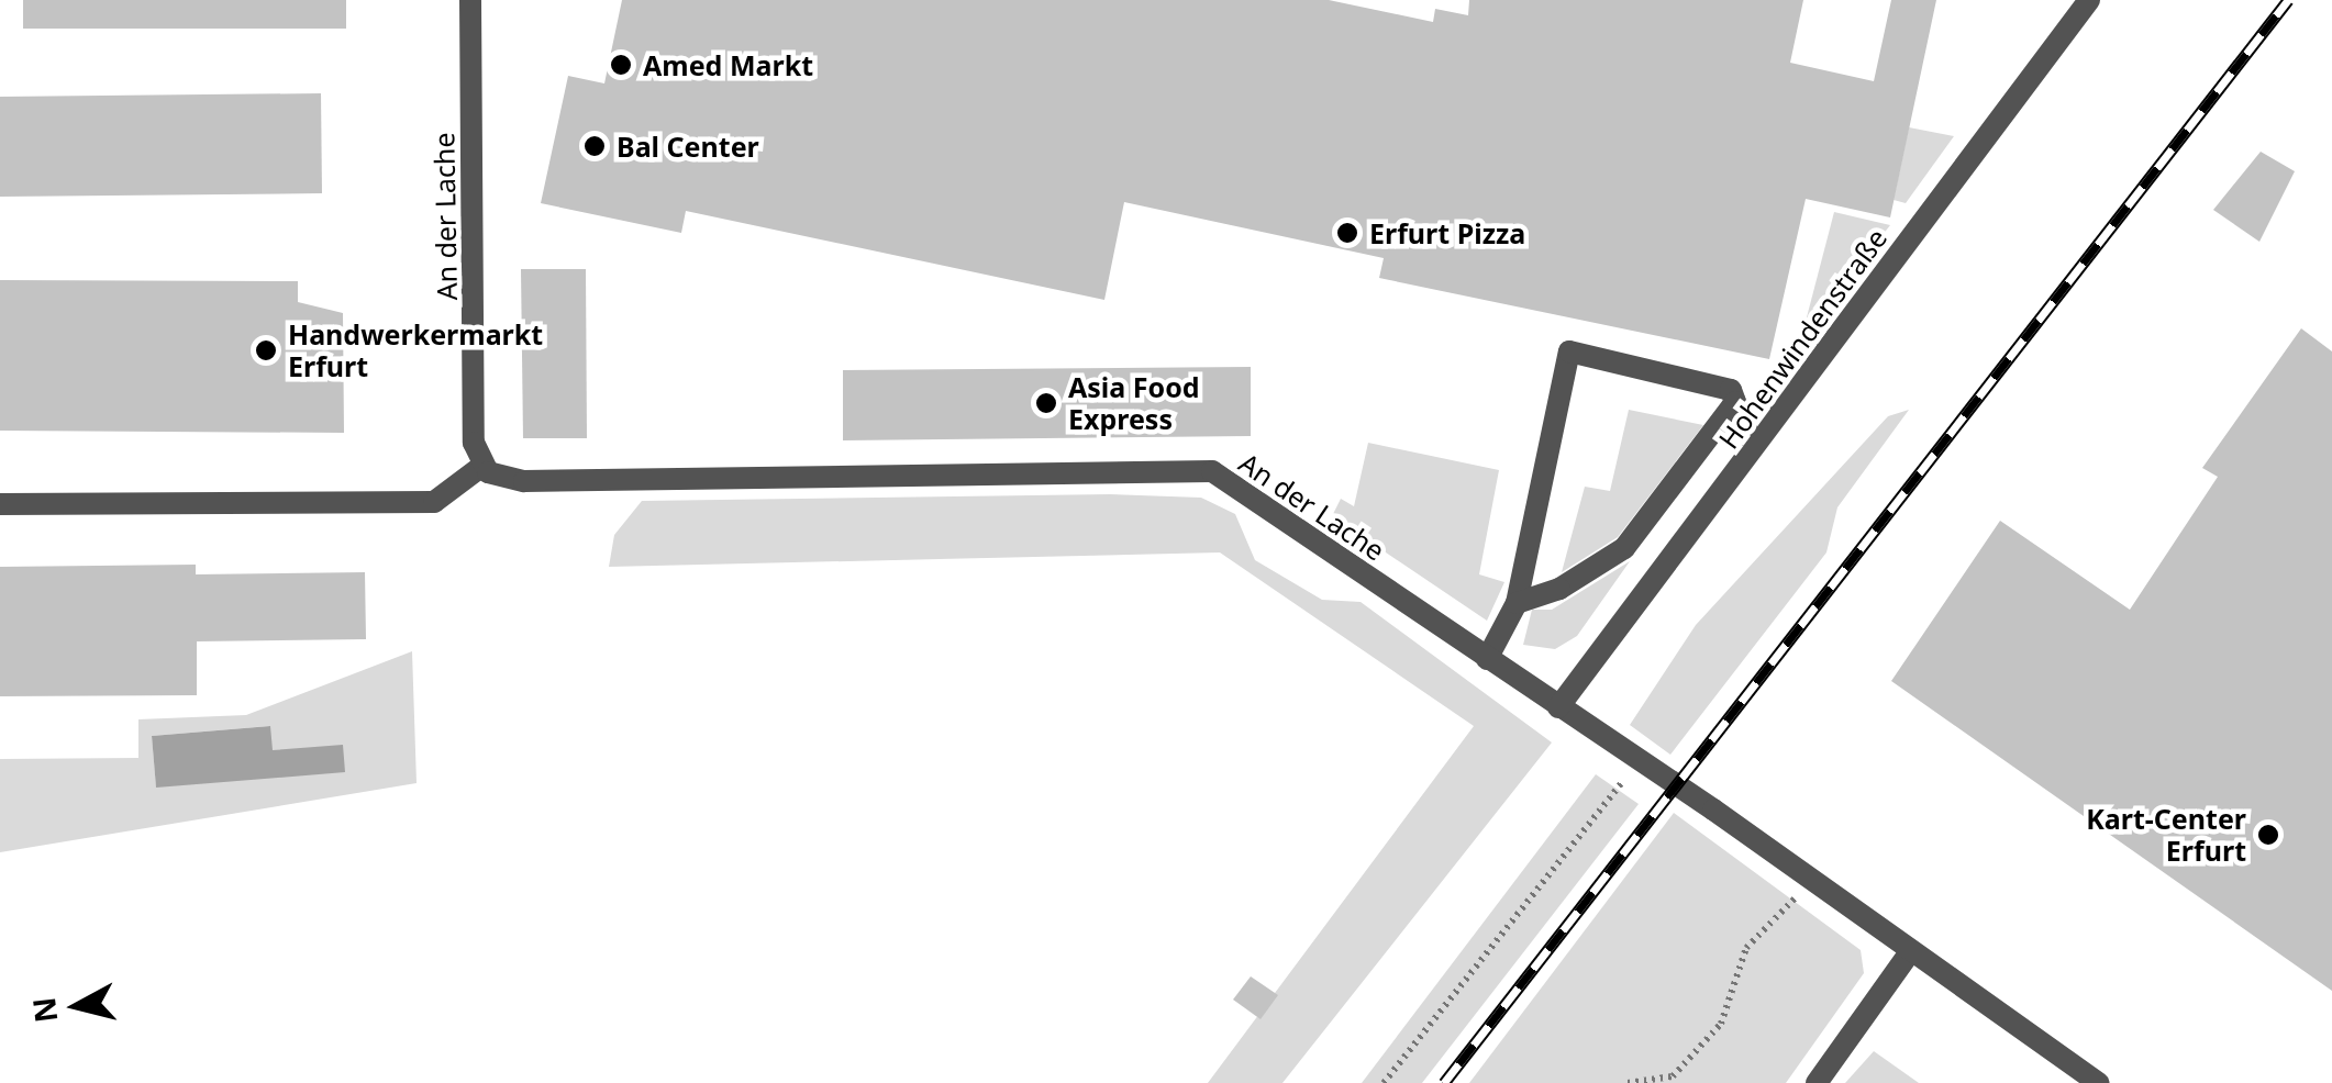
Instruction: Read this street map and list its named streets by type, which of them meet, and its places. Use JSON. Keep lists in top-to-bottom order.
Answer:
{
  "streets": {
    "street": ["An der Lache", "Hohenwindenstraße"]
  },
  "crossings": [
    ["An der Lache", "Hohenwindenstraße"]
  ],
  "places": [
    "Amed Markt",
    "Bal Center",
    "Erfurt Pizza",
    "Handwerkermarkt Erfurt",
    "Asia Food Express",
    "Kart-Center Erfurt"
  ],
  "north": "left"
}
